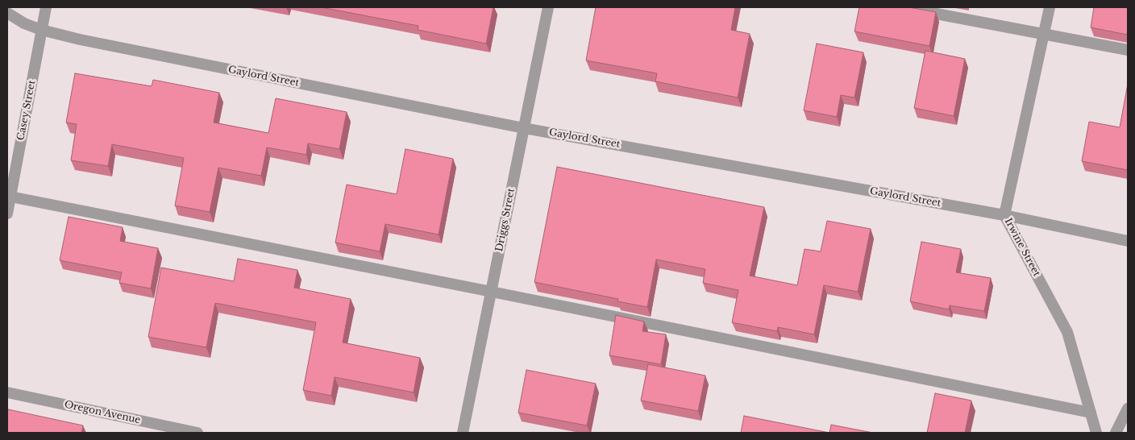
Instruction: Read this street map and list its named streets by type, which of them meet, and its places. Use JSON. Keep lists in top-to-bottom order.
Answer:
{
  "streets": {
    "street": [
      "Gaylord Street",
      "Casey Street",
      "Driggs Street",
      "Irwine Street",
      "Oregon Avenue"
    ]
  },
  "crossings": [
    ["Gaylord Street", "Casey Street"],
    ["Gaylord Street", "Driggs Street"],
    ["Gaylord Street", "Irwine Street"]
  ]
}
